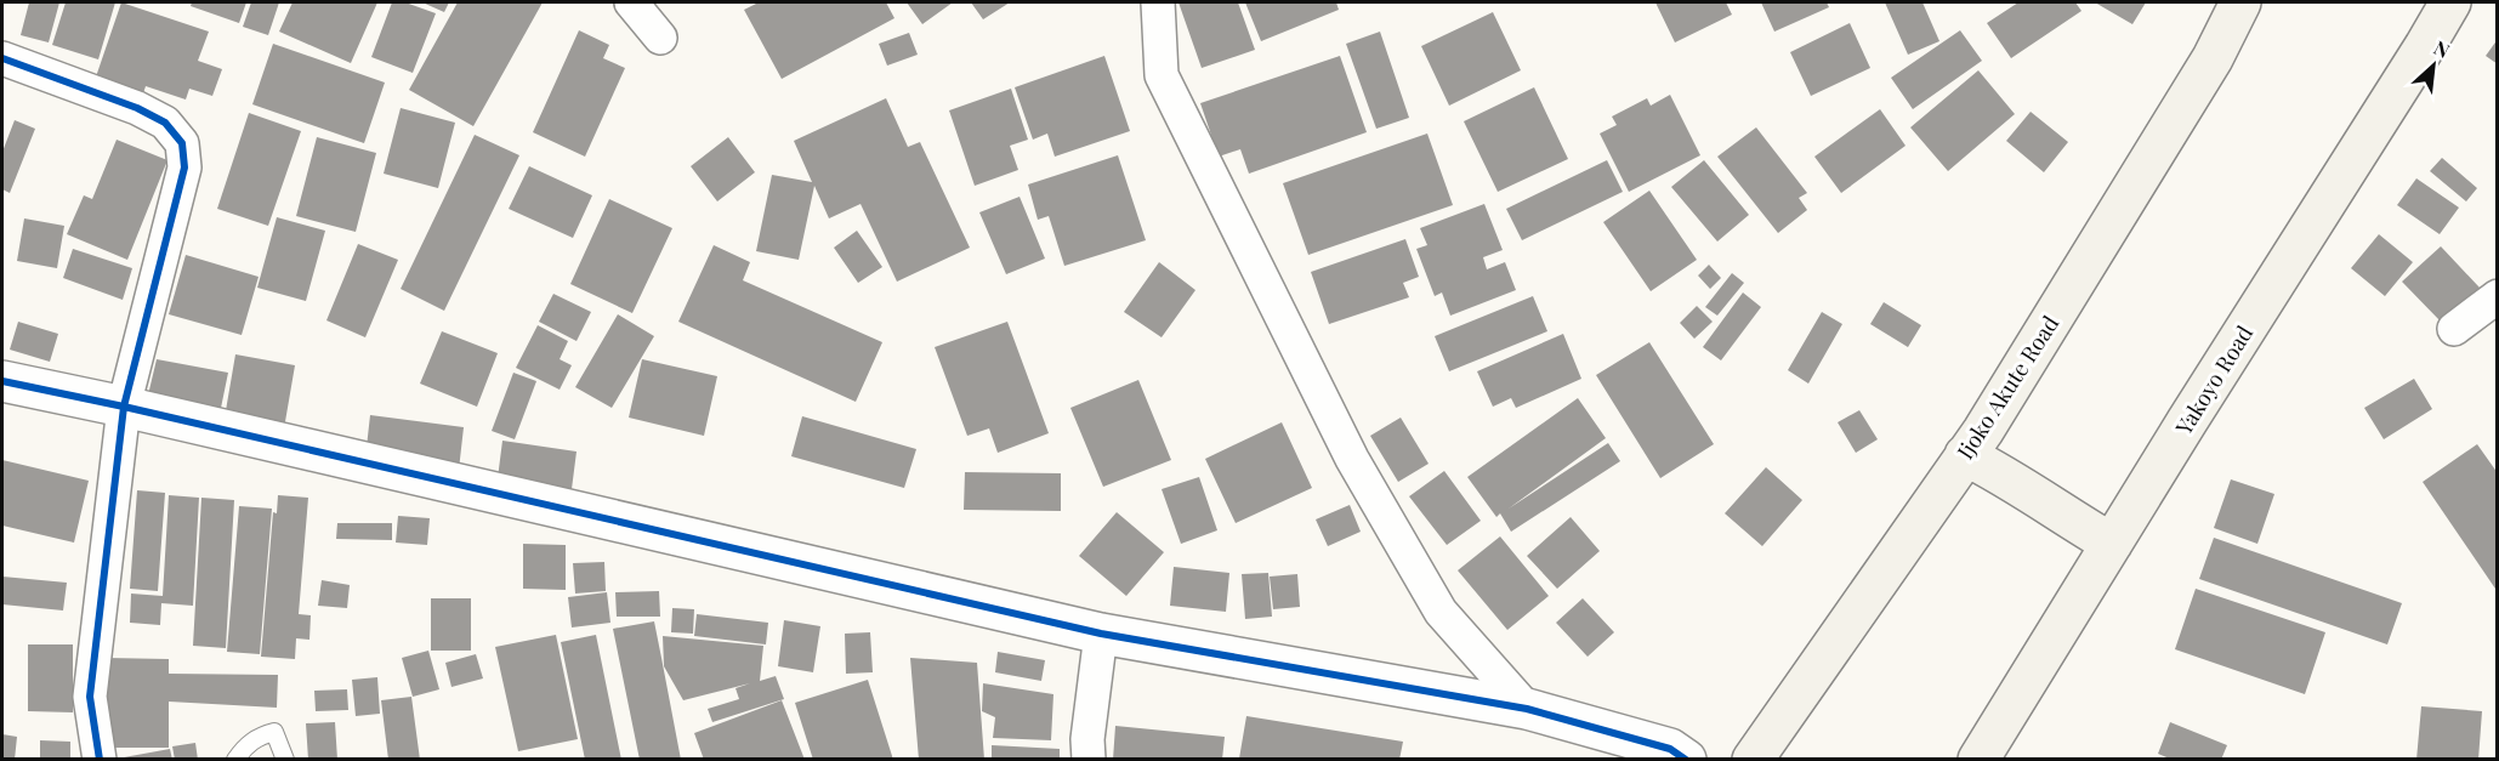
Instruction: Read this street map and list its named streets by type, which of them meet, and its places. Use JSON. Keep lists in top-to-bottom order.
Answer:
{
  "streets": {
    "main road": ["Yakoyo Road", "Ijoko Akute Road"]
  },
  "north": "top right"
}
